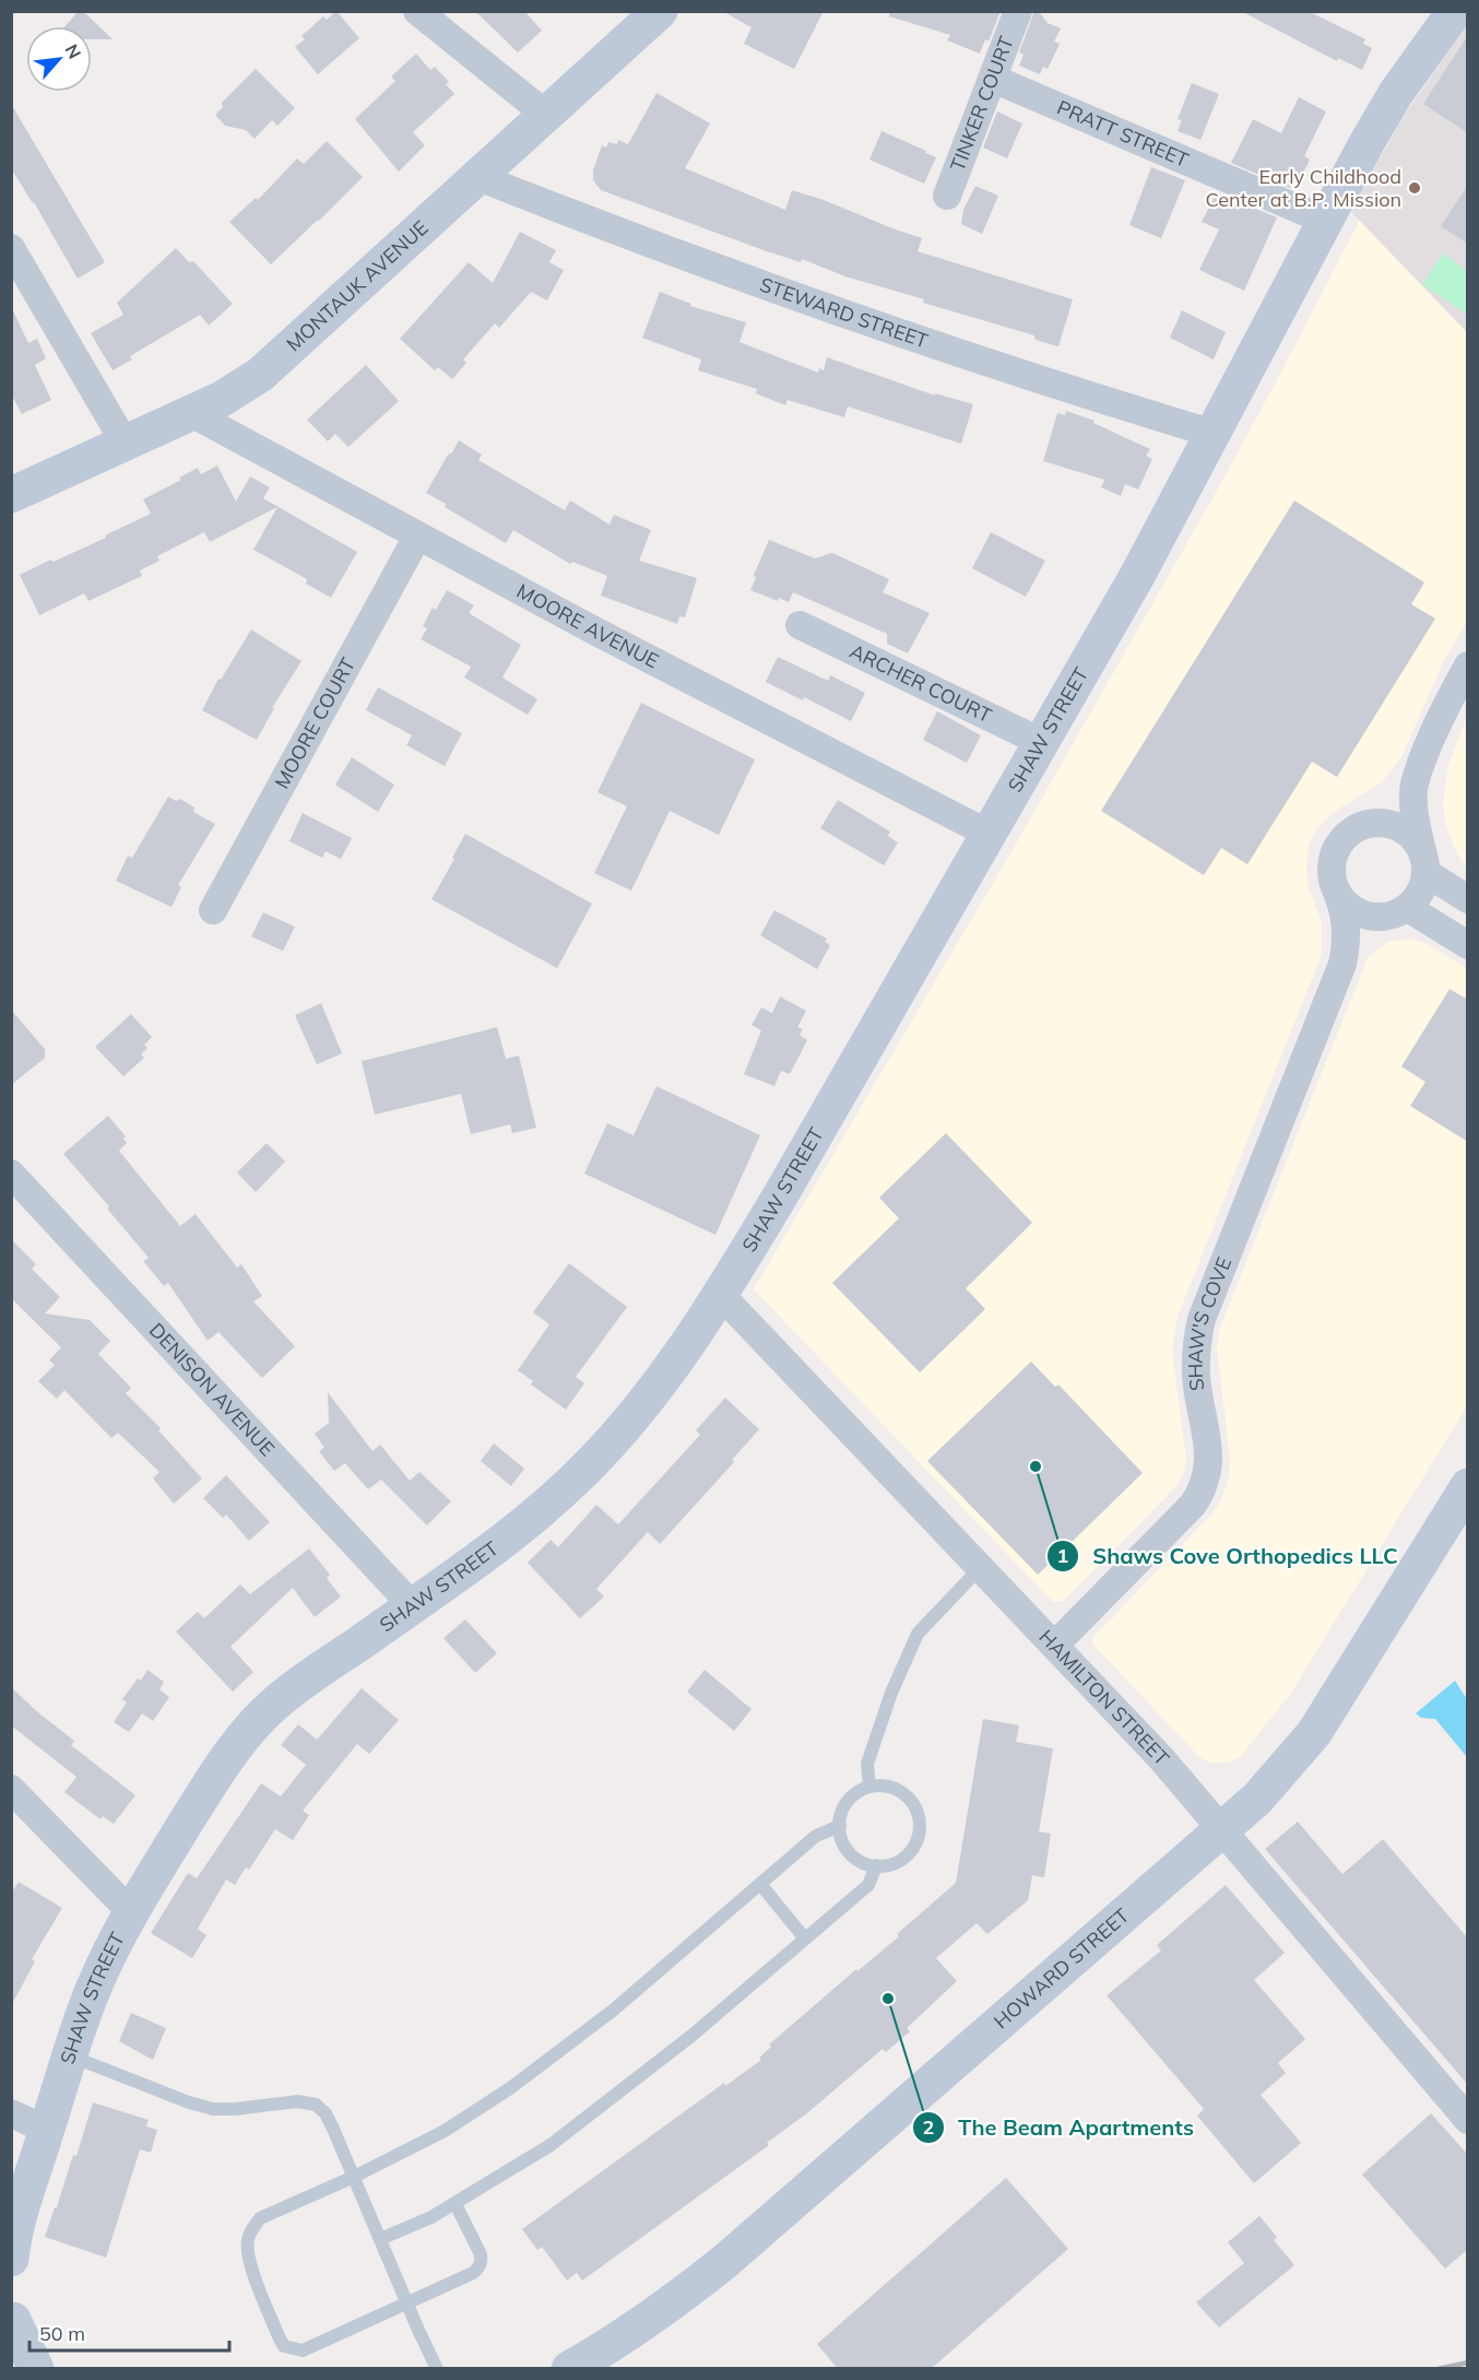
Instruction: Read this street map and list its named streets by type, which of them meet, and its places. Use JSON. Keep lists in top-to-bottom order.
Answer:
{
  "streets": {
    "street": [
      "TINKER COURT",
      "PRATT STREET",
      "MONTAUK AVENUE",
      "STEWARD STREET",
      "MOORE AVENUE",
      "ARCHER COURT",
      "MOORE COURT",
      "SHAW STREET",
      "SHAW'S COVE",
      "DENISON AVENUE",
      "HAMILTON STREET",
      "HOWARD STREET"
    ]
  },
  "crossings": [
    ["TINKER COURT", "PRATT STREET"],
    ["PRATT STREET", "SHAW STREET"],
    ["MONTAUK AVENUE", "STEWARD STREET"],
    ["MONTAUK AVENUE", "MOORE AVENUE"],
    ["STEWARD STREET", "SHAW STREET"],
    ["MOORE AVENUE", "MOORE COURT"],
    ["MOORE AVENUE", "SHAW STREET"],
    ["ARCHER COURT", "SHAW STREET"],
    ["SHAW STREET", "DENISON AVENUE"],
    ["SHAW STREET", "HAMILTON STREET"],
    ["SHAW'S COVE", "HAMILTON STREET"],
    ["HAMILTON STREET", "HOWARD STREET"]
  ],
  "places": ["Early Childhood Center at B.P. Mission", "Shaws Cove Orthopedics LLC", "The Beam Apartments"],
  "scale_bar": "50 m",
  "north": "top right"
}
